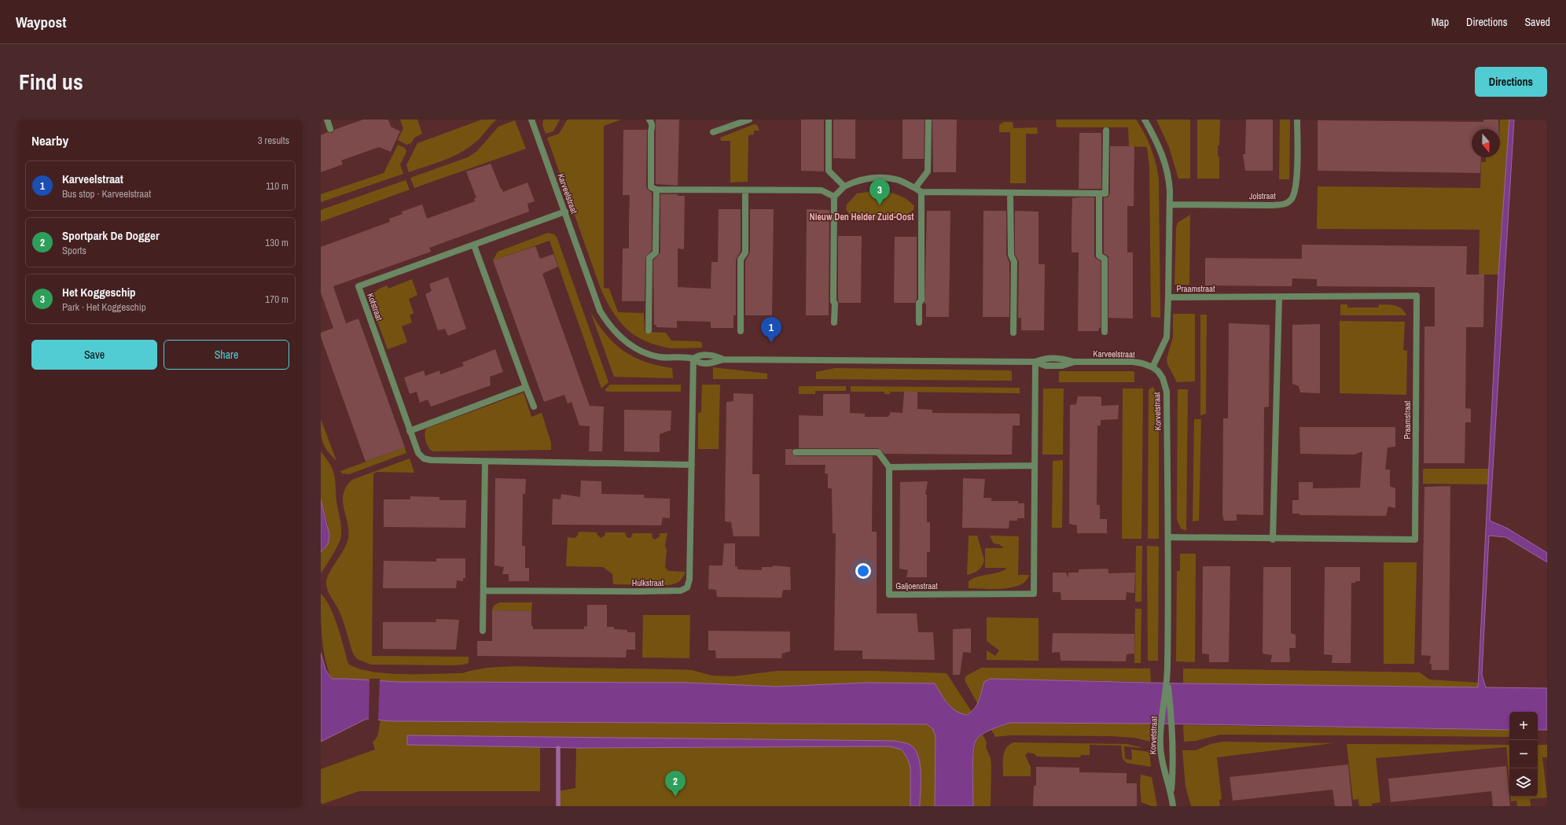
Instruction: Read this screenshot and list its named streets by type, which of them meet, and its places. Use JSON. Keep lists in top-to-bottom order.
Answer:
{
  "streets": {
    "street": [
      "Karveelstraat",
      "Jolstraat",
      "Praamstraat",
      "Kofstraat",
      "Korvetstraat",
      "Hulkstraat",
      "Galjoenstraat"
    ]
  },
  "crossings": [
    ["Karveelstraat", "Kofstraat"],
    ["Karveelstraat", "Korvetstraat"],
    ["Karveelstraat", "Hulkstraat"],
    ["Karveelstraat", "Galjoenstraat"],
    ["Praamstraat", "Korvetstraat"]
  ],
  "districts": ["Nieuw Den Helder Zuid-Oost"],
  "north": "bottom",
  "page": {
    "header": "Waypost",
    "nav": ["Map", "Directions", "Saved"],
    "title": "Find us",
    "buttons": [
      "Directions",
      ["Save", "Share"]
    ],
    "heading": ["Nearby", "3 results"],
    "list": [
      {
        "mark": "1",
        "name": "Karveelstraat",
        "note": "Bus stop · Karveelstraat",
        "value": "110 m"
      },
      {
        "mark": "2",
        "name": "Sportpark De Dogger",
        "note": "Sports",
        "value": "130 m"
      },
      {
        "mark": "3",
        "name": "Het Koggeschip",
        "note": "Park · Het Koggeschip",
        "value": "170 m"
      }
    ],
    "pins": ["3", "1", "2"],
    "map_buttons": ["+", "−"]
  }
}
